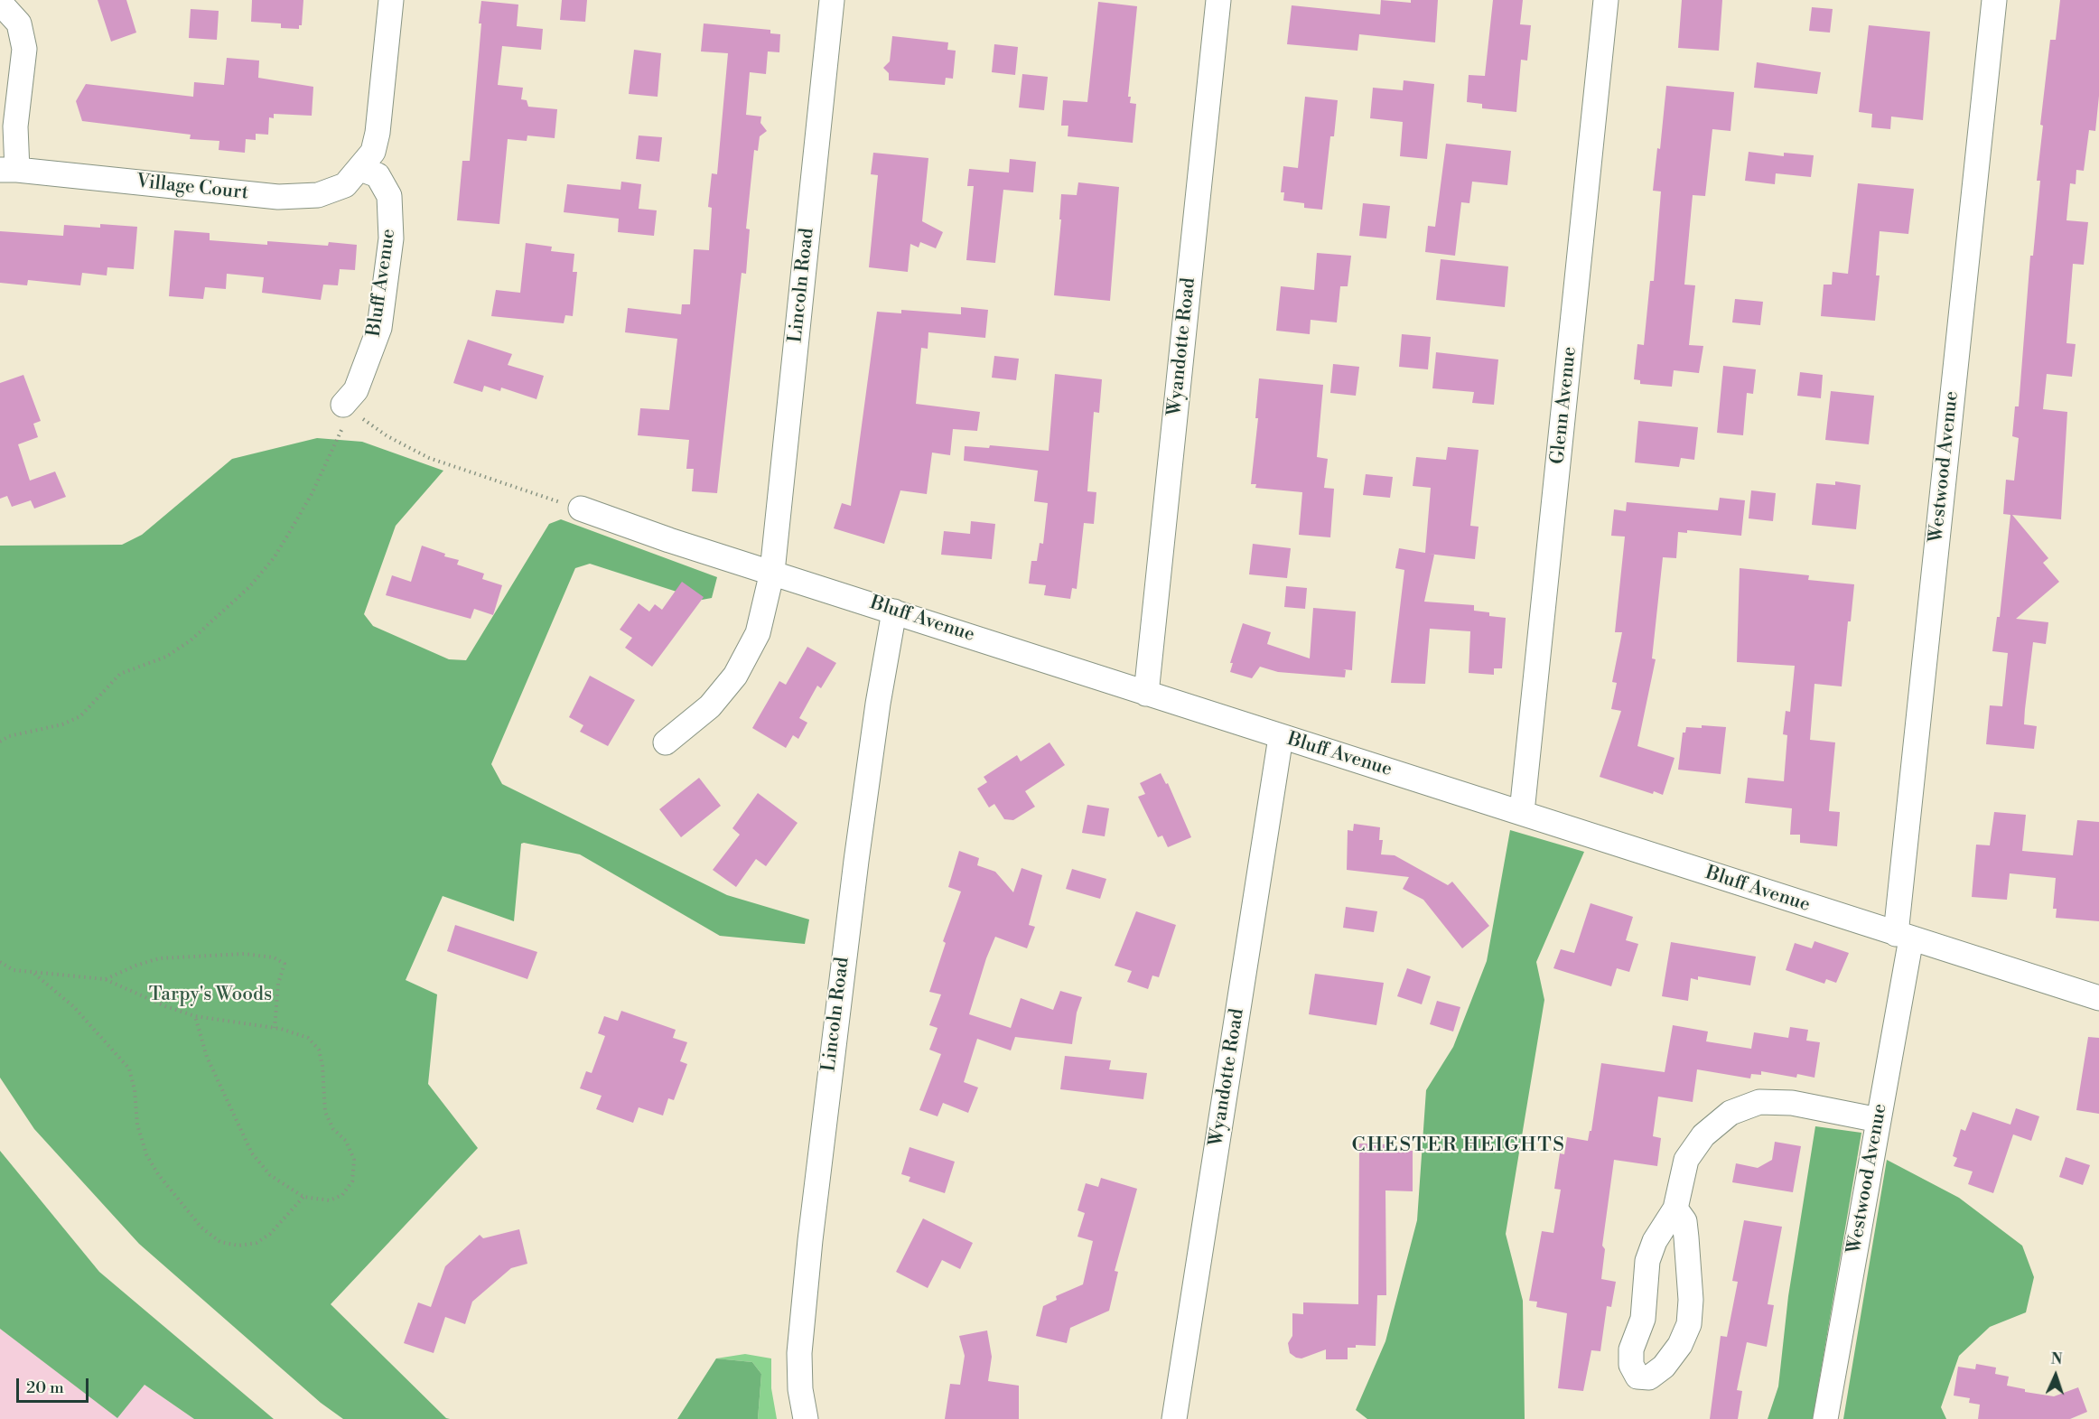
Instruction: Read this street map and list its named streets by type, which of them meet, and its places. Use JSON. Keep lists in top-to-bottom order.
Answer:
{
  "streets": {
    "street": [
      "Village Court",
      "Bluff Avenue",
      "Lincoln Road",
      "Wyandotte Road",
      "Glenn Avenue",
      "Westwood Avenue"
    ]
  },
  "crossings": [
    ["Village Court", "Bluff Avenue"],
    ["Bluff Avenue", "Lincoln Road"],
    ["Bluff Avenue", "Wyandotte Road"],
    ["Bluff Avenue", "Glenn Avenue"],
    ["Bluff Avenue", "Westwood Avenue"]
  ],
  "districts": ["CHESTER HEIGHTS"],
  "parks": ["Tarpy's Woods"],
  "scale_bar": "20 m",
  "north": "top"
}
